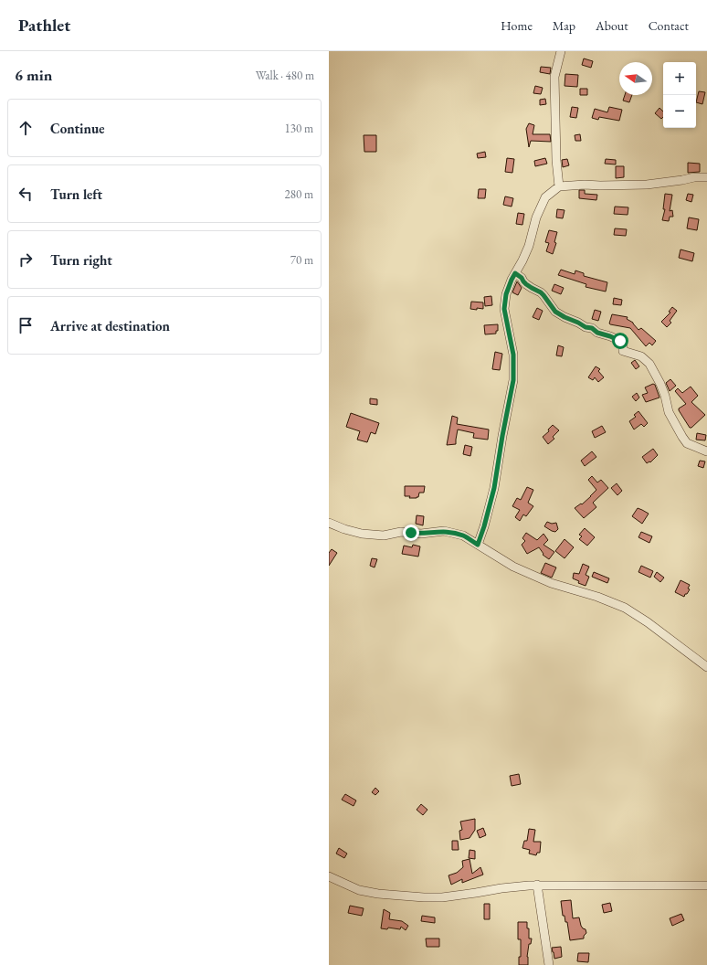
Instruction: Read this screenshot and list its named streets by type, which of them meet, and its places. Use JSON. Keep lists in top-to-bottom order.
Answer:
{
  "north": "left",
  "page": {
    "header": "Pathlet",
    "nav": [
      "Home",
      "Map",
      "About",
      "Contact"
    ],
    "heading": ["6 min", "Walk · 480 m"],
    "map_buttons": ["+", "−"],
    "list": [
      ["Continue", "130 m"],
      ["Turn left", "280 m"],
      ["Turn right", "70 m"],
      "Arrive at destination"
    ]
  }
}
